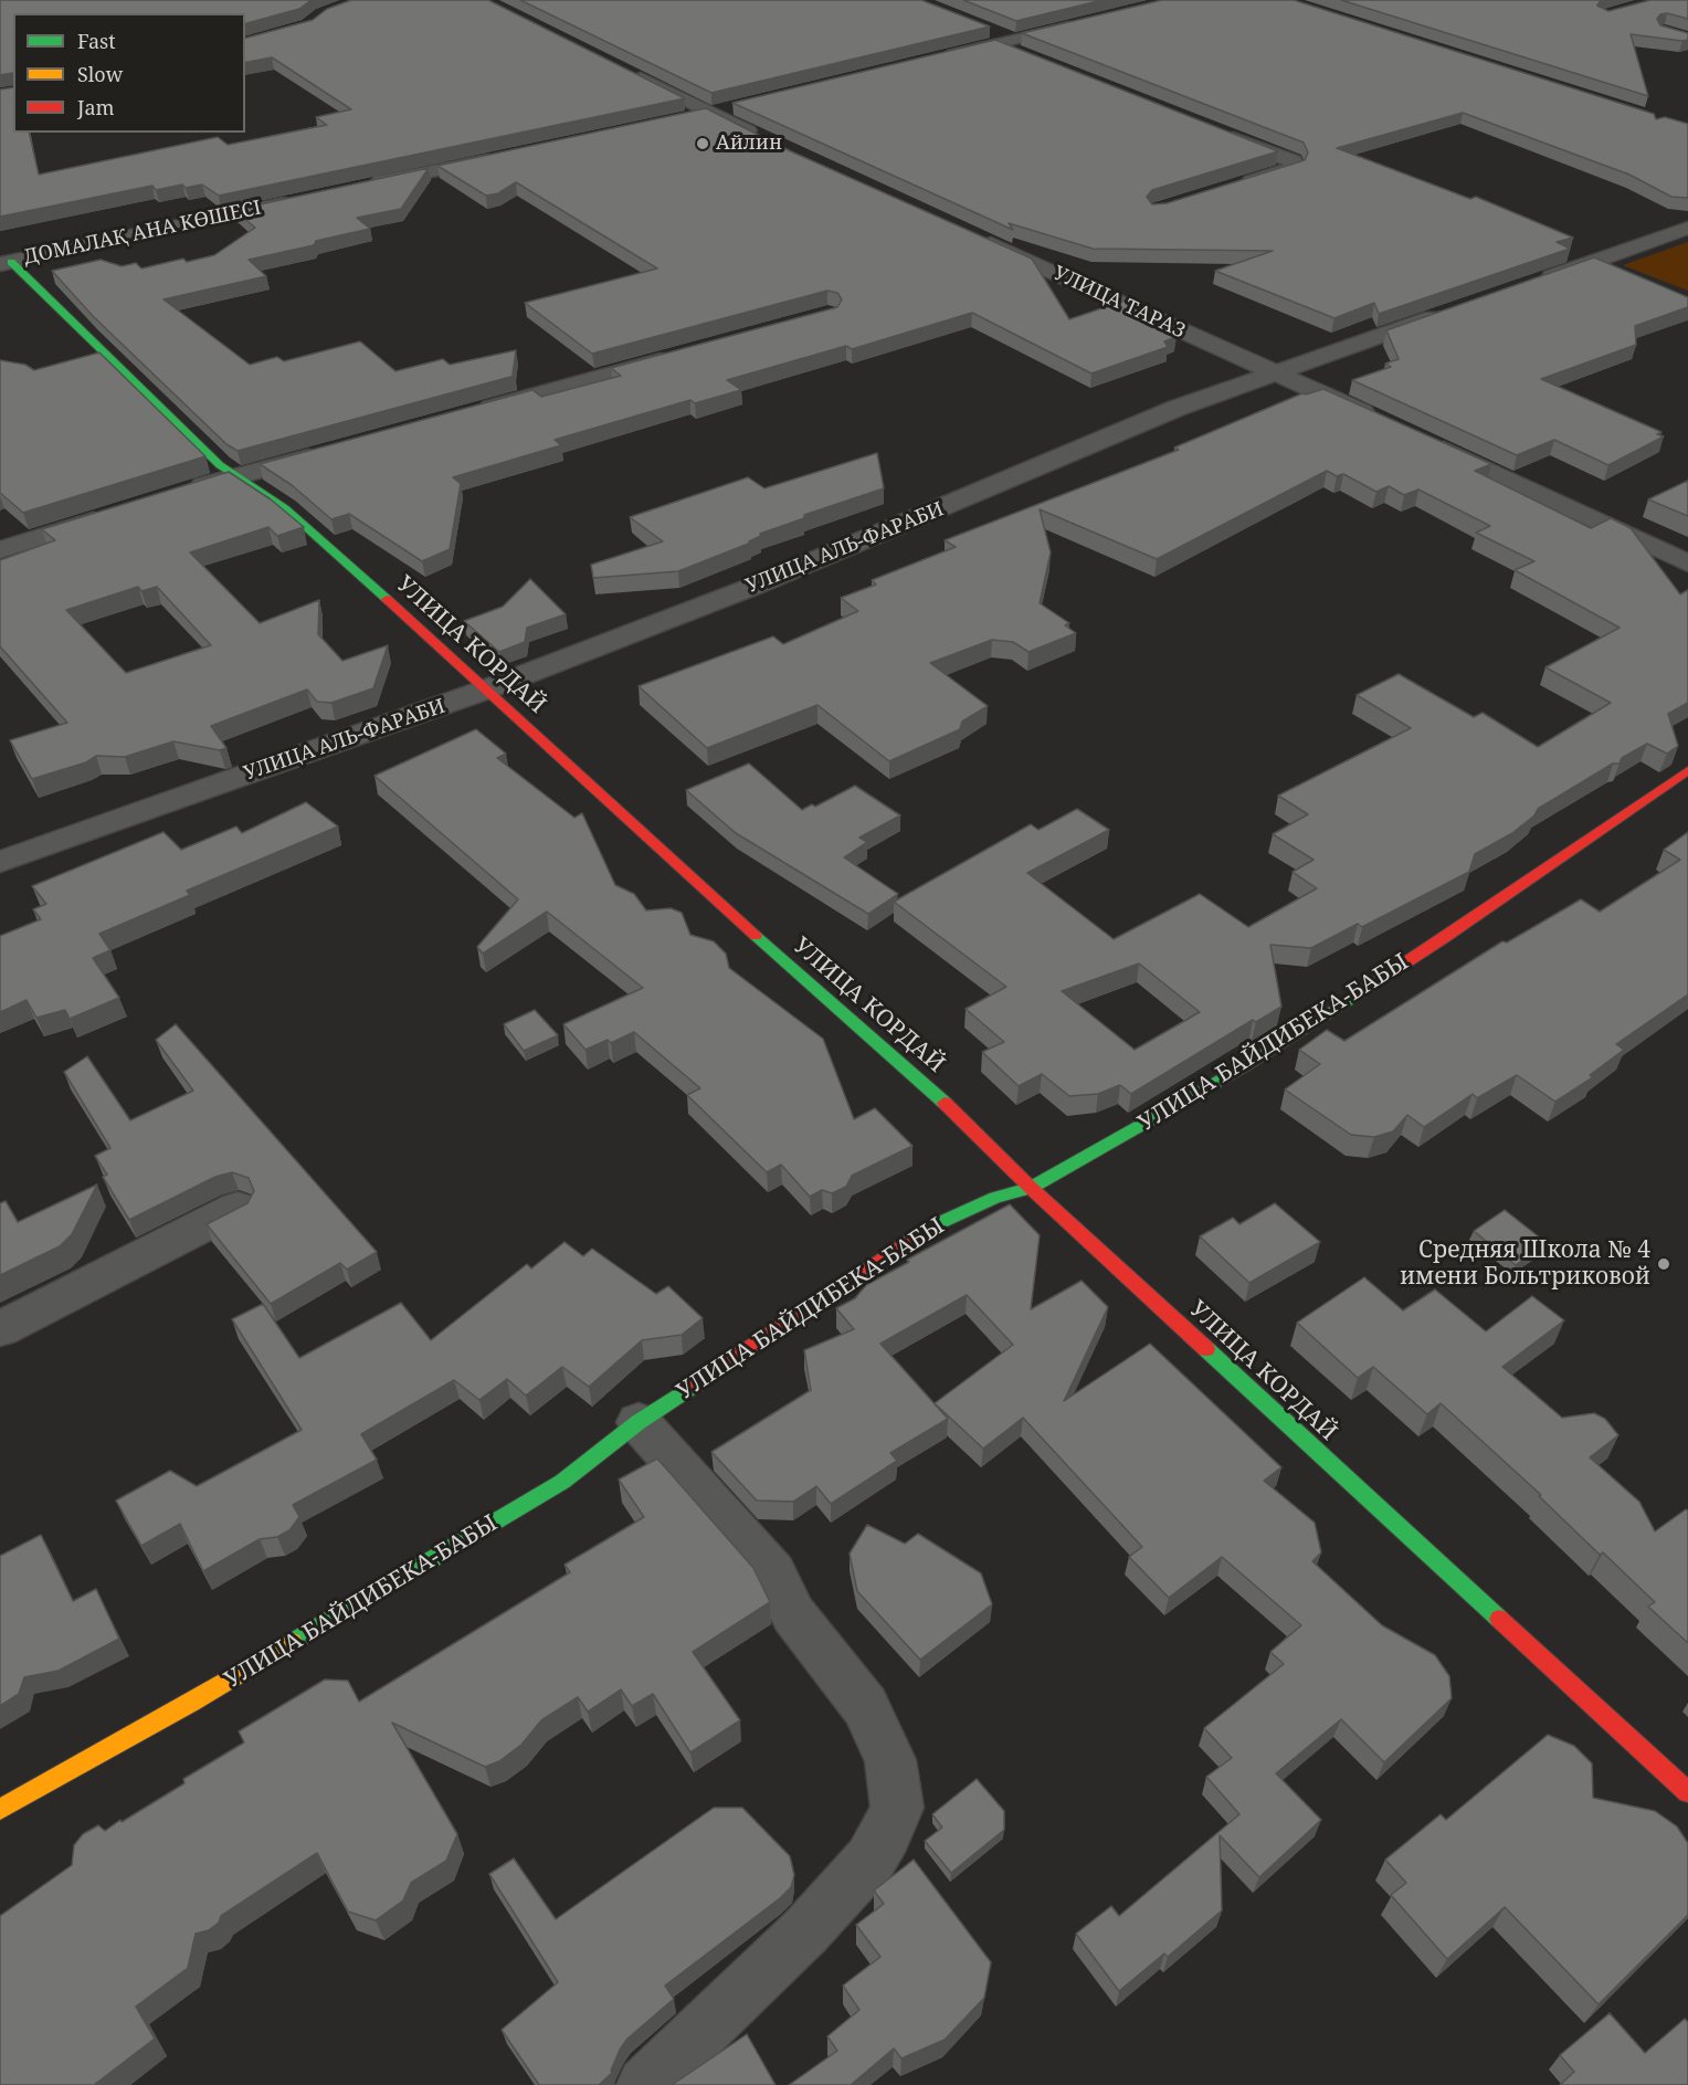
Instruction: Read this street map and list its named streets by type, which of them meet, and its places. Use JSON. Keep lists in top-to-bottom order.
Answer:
{
  "streets": {
    "street": [
      "ДОМАЛАҚ АНА КӨШЕСІ",
      "УЛИЦА ТАРАЗ",
      "УЛИЦА АЛЬ-ФАРАБИ",
      "УЛИЦА КОРДАЙ",
      "УЛИЦА БАЙДИБЕКА-БАБЫ"
    ]
  },
  "crossings": [
    ["ДОМАЛАҚ АНА КӨШЕСІ", "УЛИЦА КОРДАЙ"],
    ["УЛИЦА ТАРАЗ", "УЛИЦА АЛЬ-ФАРАБИ"],
    ["УЛИЦА АЛЬ-ФАРАБИ", "УЛИЦА КОРДАЙ"],
    ["УЛИЦА КОРДАЙ", "УЛИЦА БАЙДИБЕКА-БАБЫ"]
  ],
  "places": ["Айлин", "Средняя Школа № 4 имени Больтриковой"],
  "legend": ["Fast", "Slow", "Jam"]
}
